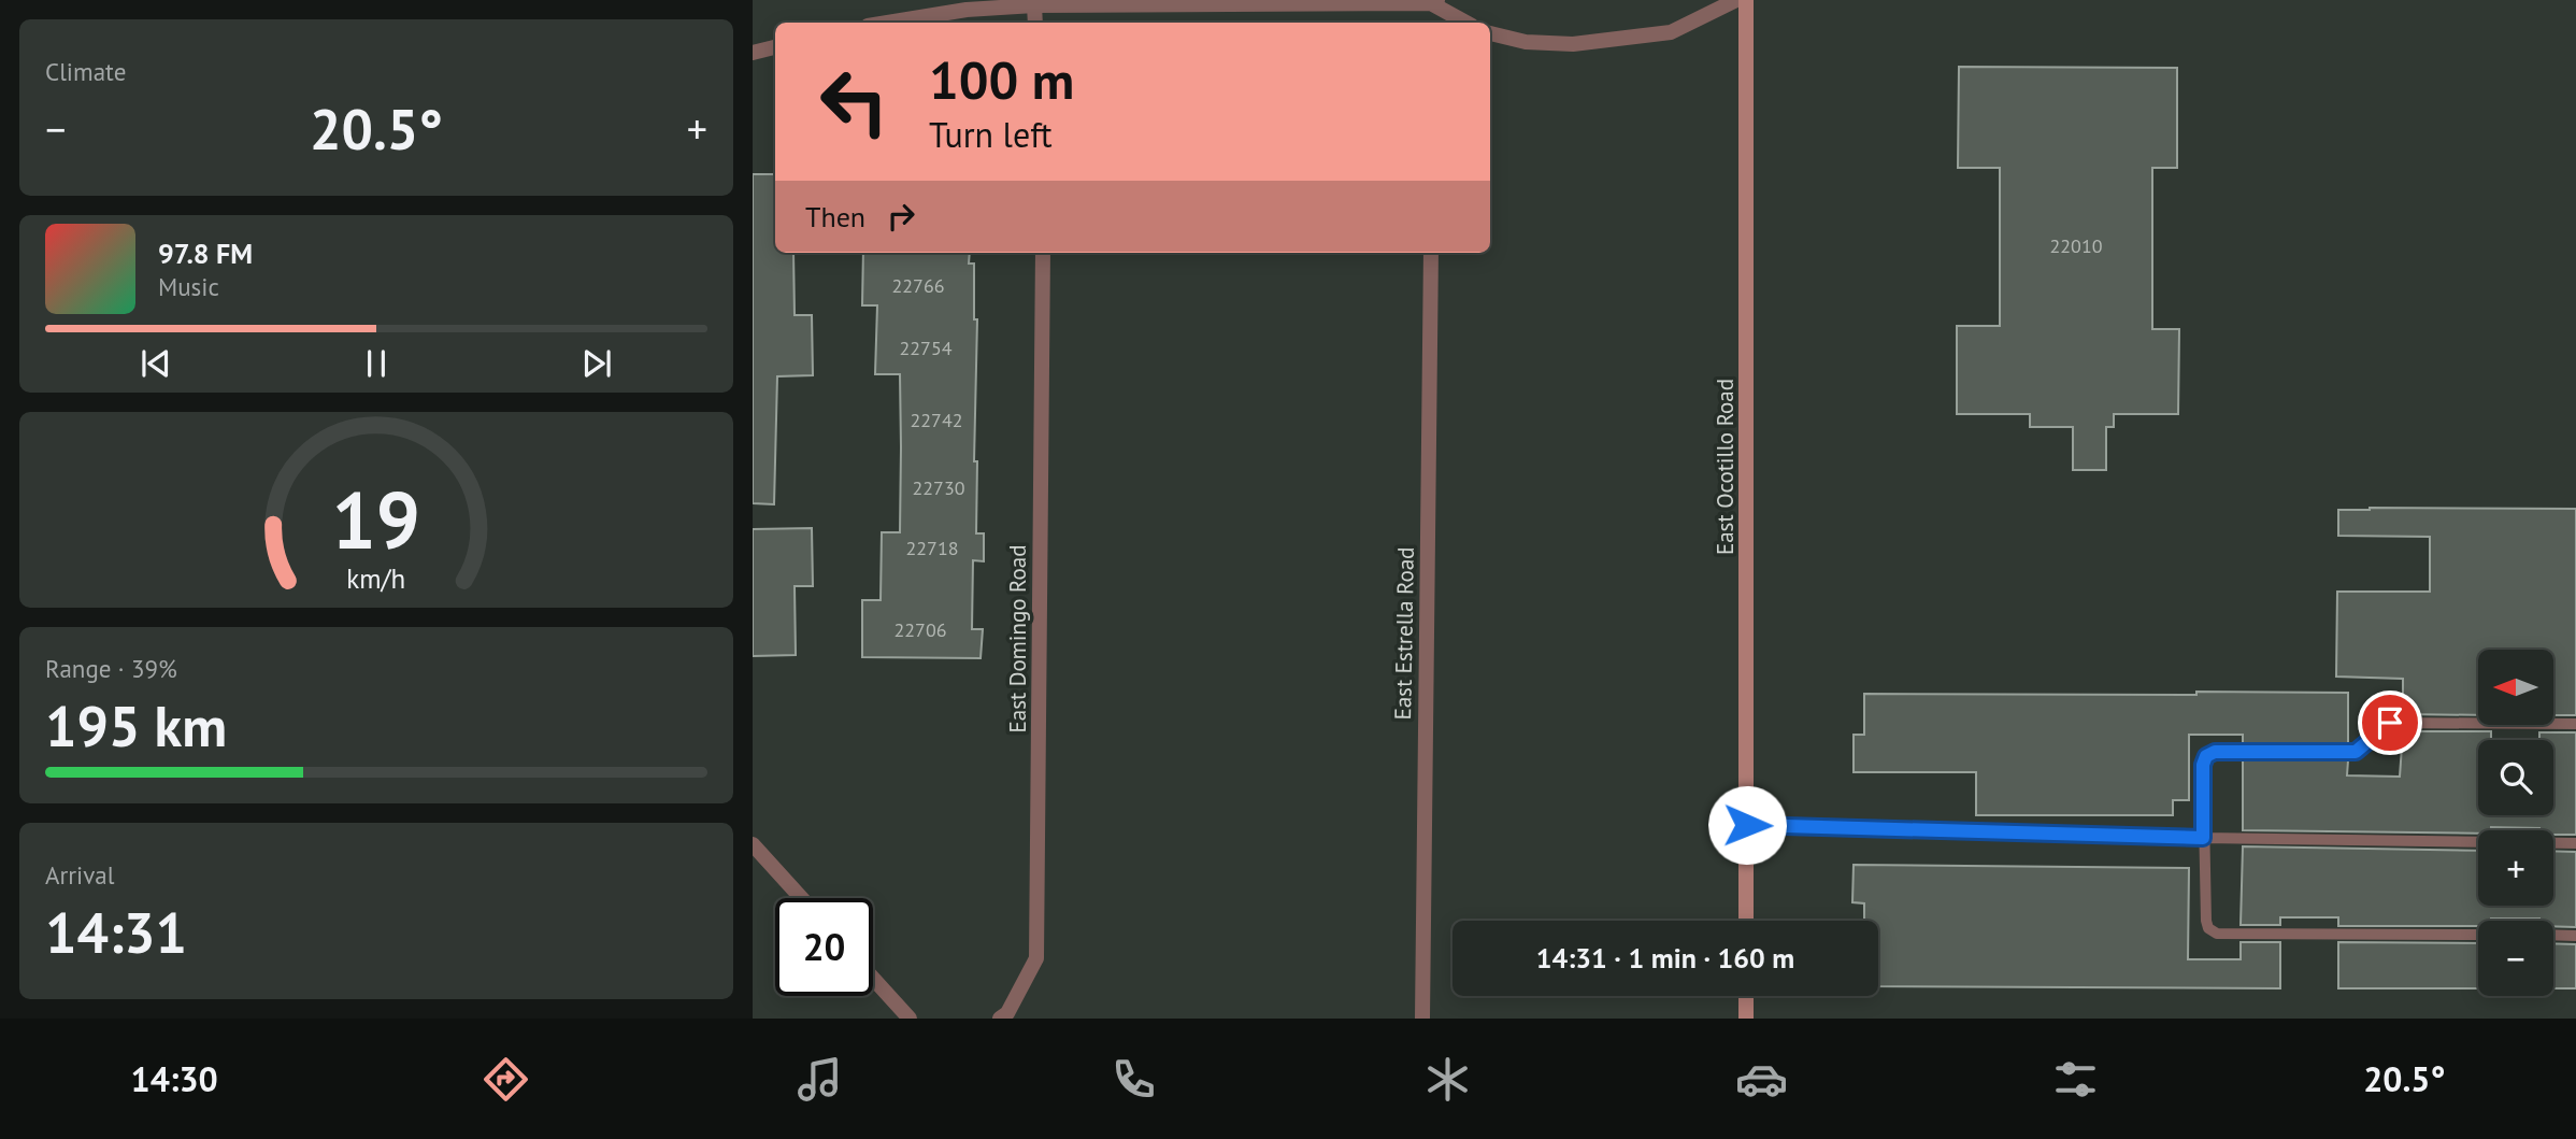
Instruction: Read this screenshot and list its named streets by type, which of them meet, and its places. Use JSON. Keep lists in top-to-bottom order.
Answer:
{
  "streets": {
    "main road": ["East Ocotillo Road"],
    "street": ["East Estrella Road", "East Domingo Road"]
  },
  "house_numbers": [
    "22010",
    "22766",
    "22754",
    "22742",
    "22730",
    "22718",
    "22706"
  ],
  "north": "left",
  "page": {
    "tile": [
      "Climate",
      ["Range · 39%", "195 km"],
      ["Arrival", "14:31"]
    ],
    "turn": ["100 m", "Turn left"],
    "heat": ["−", "20.5°", "+"],
    "then": "Then",
    "song": ["97.8 FM", "Music"],
    "map_buttons": ["+", "−"],
    "limit": "20",
    "trip": "14:31 · 1 min · 160 m",
    "tabs": ["14:30", "20.5°"],
    "gauge": ["19", "km/h"]
  }
}
